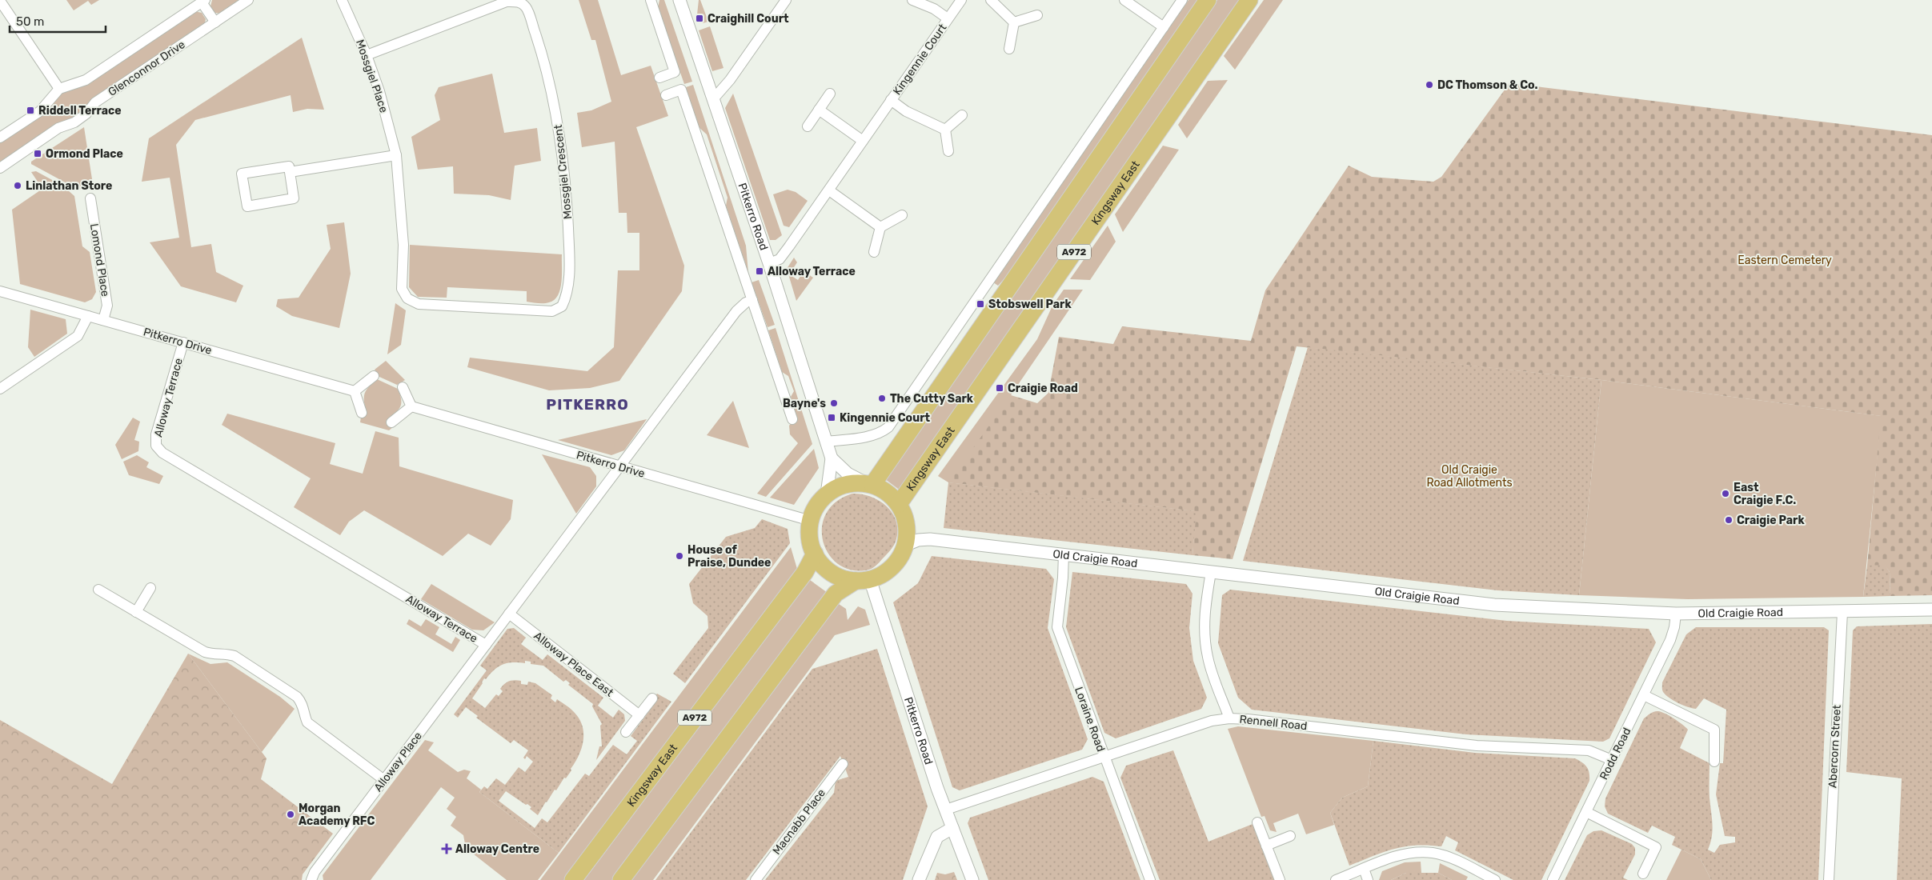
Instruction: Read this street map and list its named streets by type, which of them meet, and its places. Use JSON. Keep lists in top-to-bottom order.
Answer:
{
  "streets": {
    "highway": ["Kingsway East", "A972"],
    "street": [
      "Kingennie Court",
      "Glenconnor Drive",
      "Mossgiel Place",
      "Mossgiel Crescent",
      "Pitkerro Road",
      "Lomond Place",
      "Pitkerro Drive",
      "Alloway Terrace",
      "Old Craigie Road",
      "Alloway Place East",
      "Loraine Road",
      "Rennell Road",
      "Abercorn Street",
      "Rodd Road",
      "Alloway Place",
      "Macnabb Place"
    ]
  },
  "crossings": [
    ["Kingennie Court", "Pitkerro Road"],
    ["Mossgiel Place", "Mossgiel Crescent"],
    ["Kingsway East", "Pitkerro Road"],
    ["Kingsway East", "A972"],
    ["Kingsway East", "Pitkerro Drive"],
    ["Kingsway East", "Old Craigie Road"],
    ["Pitkerro Road", "A972"],
    ["Pitkerro Road", "Pitkerro Drive"],
    ["Pitkerro Road", "Old Craigie Road"],
    ["Pitkerro Road", "Rennell Road"],
    ["A972", "Pitkerro Drive"],
    ["A972", "Old Craigie Road"],
    ["Lomond Place", "Pitkerro Drive"],
    ["Pitkerro Drive", "Alloway Terrace"],
    ["Pitkerro Drive", "Old Craigie Road"],
    ["Alloway Terrace", "Alloway Place East"],
    ["Alloway Terrace", "Alloway Place"],
    ["Old Craigie Road", "Loraine Road"],
    ["Old Craigie Road", "Abercorn Street"],
    ["Old Craigie Road", "Rodd Road"],
    ["Loraine Road", "Rennell Road"],
    ["Rennell Road", "Rodd Road"]
  ],
  "districts": ["PITKERRO"],
  "parks": ["Eastern Cemetery", "Old Craigie Road Allotments"],
  "places": {
    "transit": [
      "Craighill Court",
      "Riddell Terrace",
      "Ormond Place",
      "Alloway Terrace",
      "Stobswell Park",
      "Craigie Road",
      "Kingennie Court"
    ],
    "other": [
      "DC Thomson & Co.",
      "Linlathan Store",
      "The Cutty Sark",
      "Bayne's",
      "East Craigie F.C.",
      "Craigie Park",
      "House of Praise, Dundee",
      "Morgan Academy RFC"
    ],
    "health": ["Alloway Centre"]
  },
  "scale_bar": "50 m"
}
